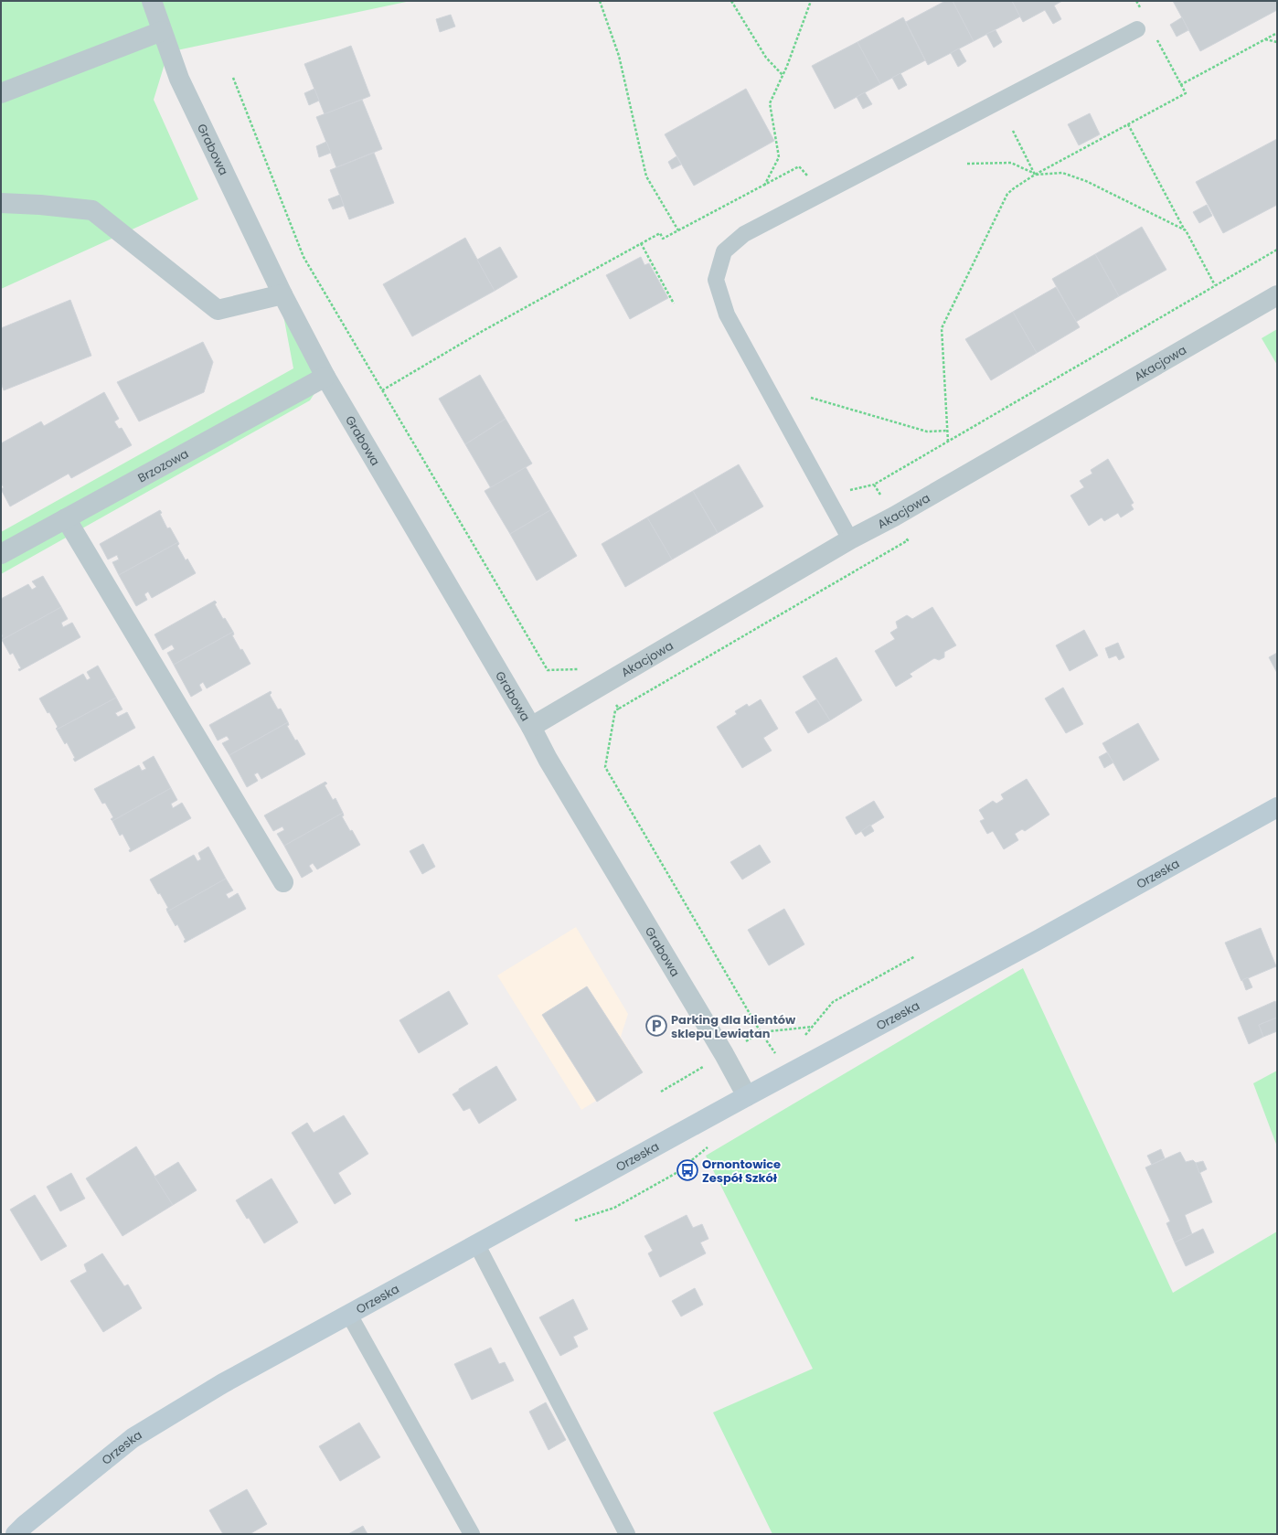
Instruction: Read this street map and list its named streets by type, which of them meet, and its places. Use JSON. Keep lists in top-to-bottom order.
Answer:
{
  "streets": {
    "street": [
      "Grabowa",
      "Akacjowa",
      "Brzozowa",
      "Orzeska"
    ]
  },
  "crossings": [
    ["Grabowa", "Akacjowa"],
    ["Grabowa", "Brzozowa"],
    ["Grabowa", "Orzeska"]
  ],
  "places": {
    "parking": ["Parking dla klientów sklepu Lewiatan"],
    "bus stop": ["Ornontowice Zespół Szkół"]
  }
}
